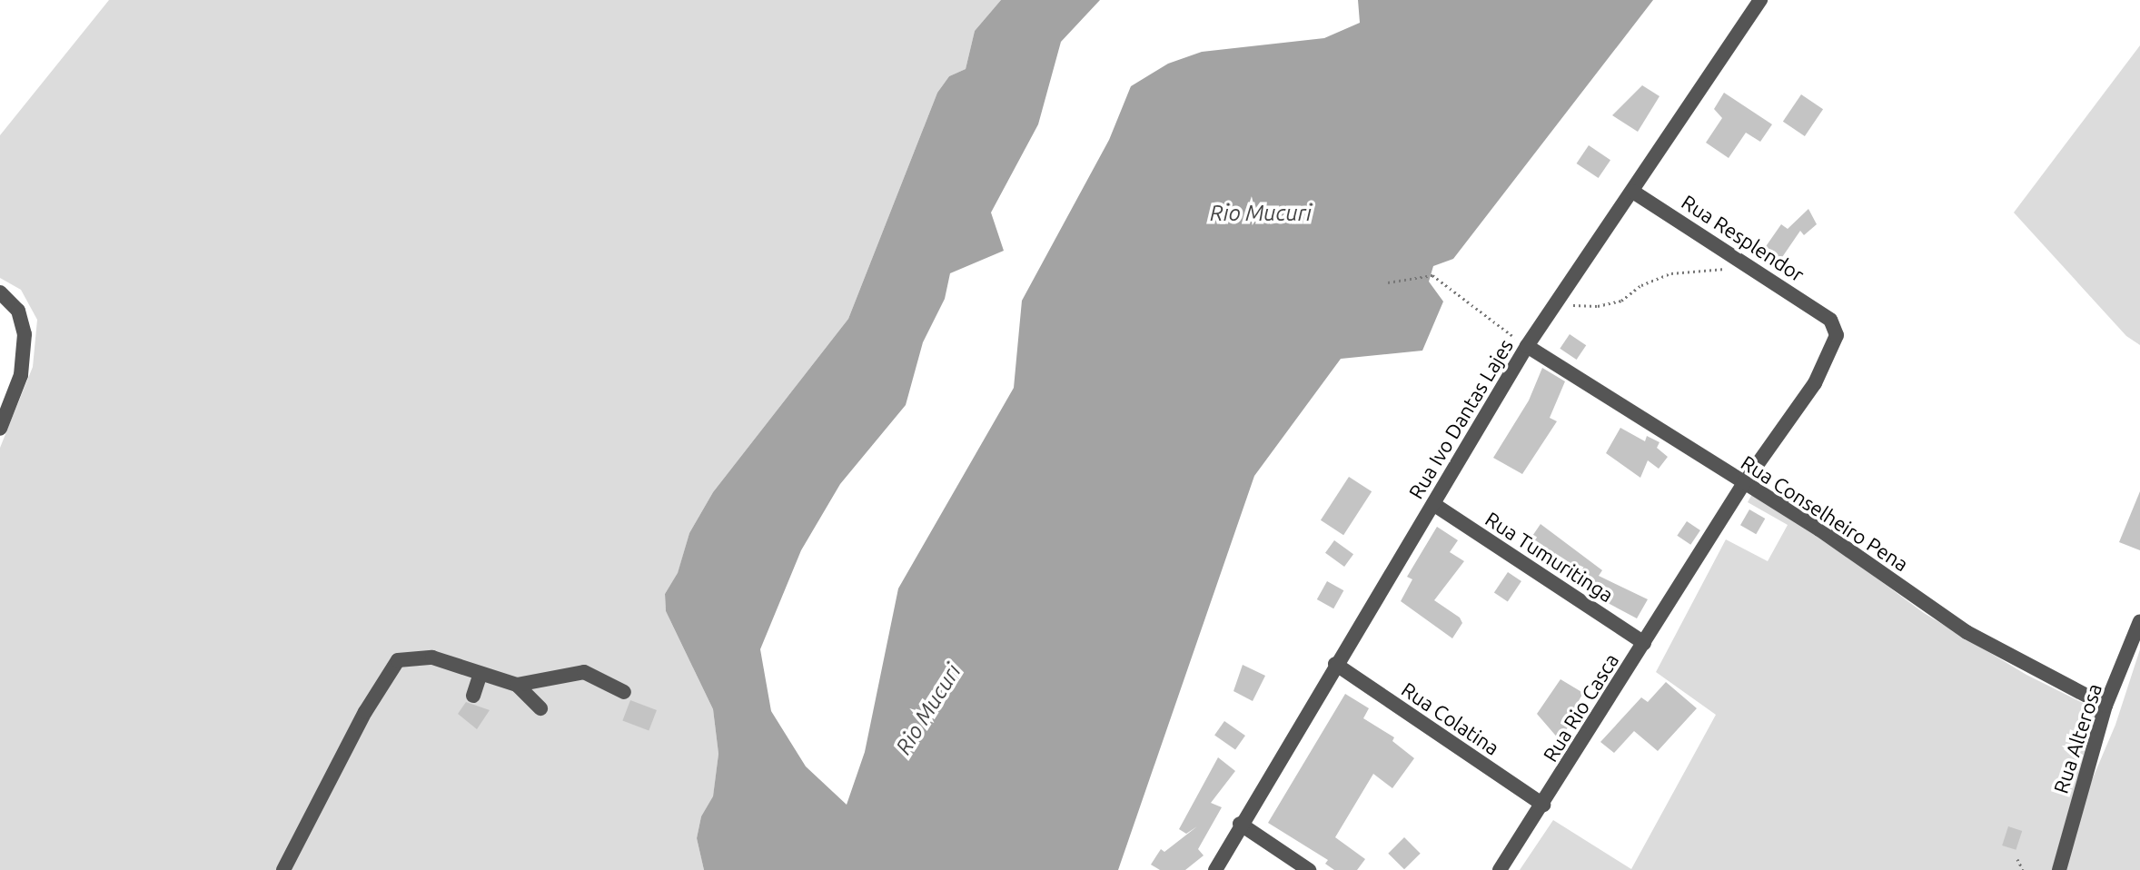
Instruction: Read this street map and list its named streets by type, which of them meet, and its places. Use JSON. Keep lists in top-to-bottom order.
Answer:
{
  "streets": {
    "street": [
      "Rua Resplendor",
      "Rua Ivo Dantas Lajes",
      "Rua Conselheiro Pena",
      "Rua Tumuritinga",
      "Rua Rio Casca",
      "Rua Colatina",
      "Rua Alterosa"
    ]
  },
  "crossings": [
    ["Rua Resplendor", "Rua Ivo Dantas Lajes"],
    ["Rua Resplendor", "Rua Rio Casca"],
    ["Rua Ivo Dantas Lajes", "Rua Conselheiro Pena"],
    ["Rua Ivo Dantas Lajes", "Rua Tumuritinga"],
    ["Rua Ivo Dantas Lajes", "Rua Colatina"],
    ["Rua Conselheiro Pena", "Rua Rio Casca"],
    ["Rua Conselheiro Pena", "Rua Alterosa"],
    ["Rua Tumuritinga", "Rua Rio Casca"],
    ["Rua Rio Casca", "Rua Colatina"]
  ],
  "water": ["Rio Mucuri"]
}
